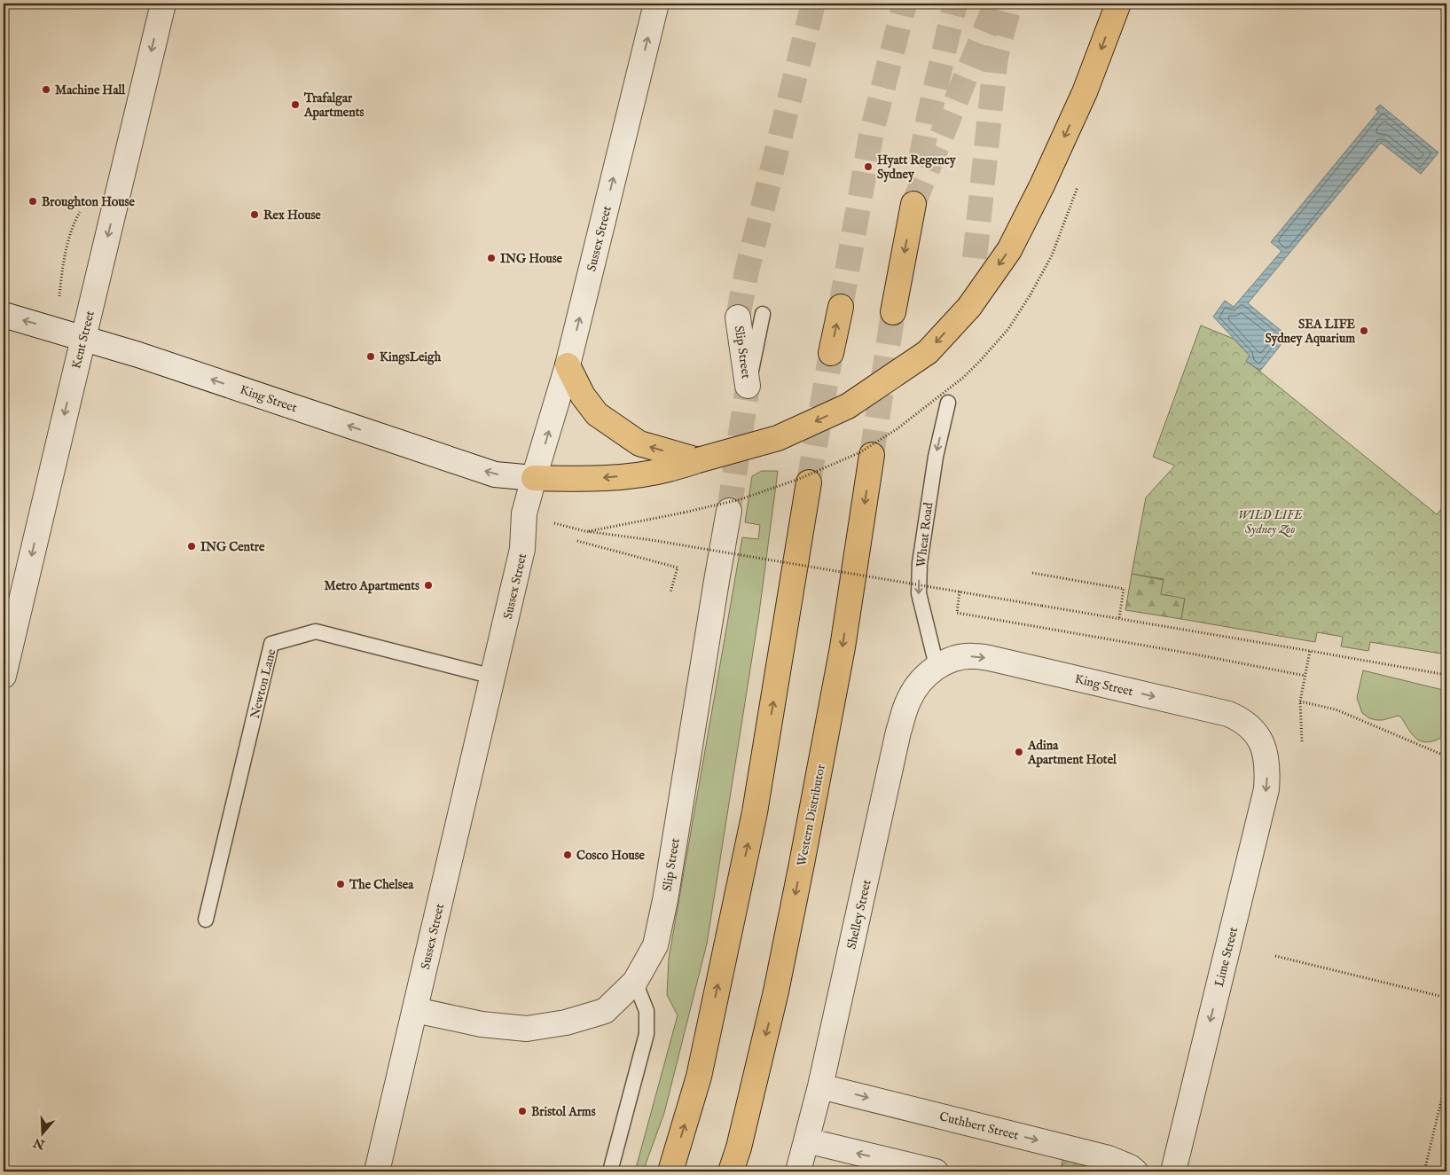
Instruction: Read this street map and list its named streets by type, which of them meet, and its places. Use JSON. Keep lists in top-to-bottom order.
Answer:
{
  "streets": {
    "highway": ["Western Distributor"],
    "street": [
      "Sussex Street",
      "Kent Street",
      "Slip Street",
      "King Street",
      "Shelley Street",
      "Lime Street",
      "Cuthbert Street"
    ],
    "lane": ["Wheat Road", "Newton Lane"]
  },
  "crossings": [
    ["Sussex Street", "Slip Street"],
    ["Sussex Street", "King Street"],
    ["Sussex Street", "Newton Lane"],
    ["Kent Street", "King Street"],
    ["King Street", "Wheat Road"],
    ["King Street", "Shelley Street"],
    ["King Street", "Lime Street"],
    ["Wheat Road", "Shelley Street"],
    ["Shelley Street", "Cuthbert Street"]
  ],
  "one_way": [
    "Sussex Street",
    "Kent Street",
    "Wheat Road",
    "Lime Street"
  ],
  "parks": ["WILD LIFE Sydney Zoo"],
  "places": [
    "Machine Hall",
    "Trafalgar Apartments",
    "Hyatt Regency Sydney",
    "Broughton House",
    "Rex House",
    "ING House",
    "SEA LIFE Sydney Aquarium",
    "KingsLeigh",
    "ING Centre",
    "Metro Apartments",
    "Adina Apartment Hotel",
    "Cosco House",
    "The Chelsea",
    "Bristol Arms"
  ],
  "north": "bottom"
}
